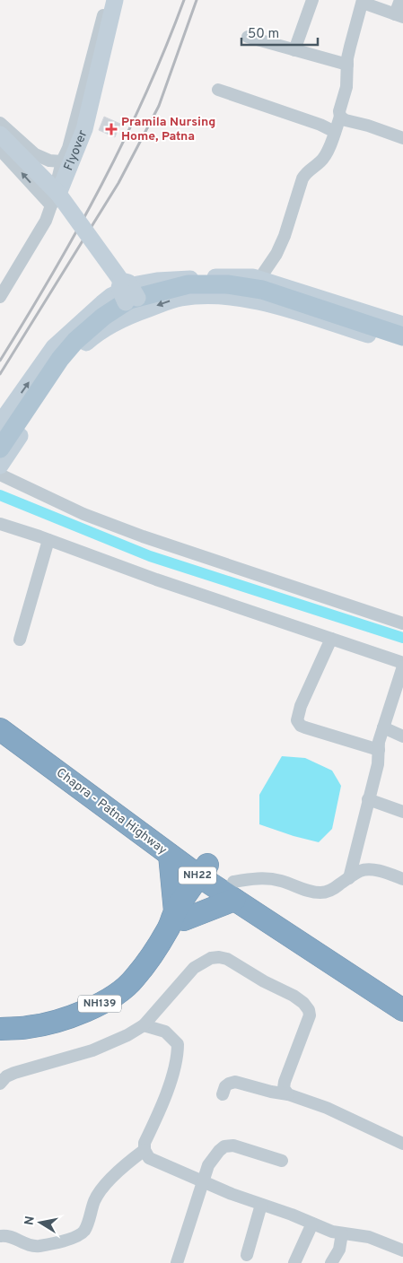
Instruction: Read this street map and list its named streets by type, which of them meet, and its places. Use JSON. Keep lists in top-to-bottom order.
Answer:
{
  "streets": {
    "highway": ["Chapra - Patna Highway", "NH22", "NH139"],
    "street": ["Flyover"]
  },
  "crossings": [
    ["Chapra - Patna Highway", "NH139"]
  ],
  "places": {
    "health": ["Pramila Nursing Home, Patna"]
  },
  "scale_bar": "50 m",
  "north": "left"
}
